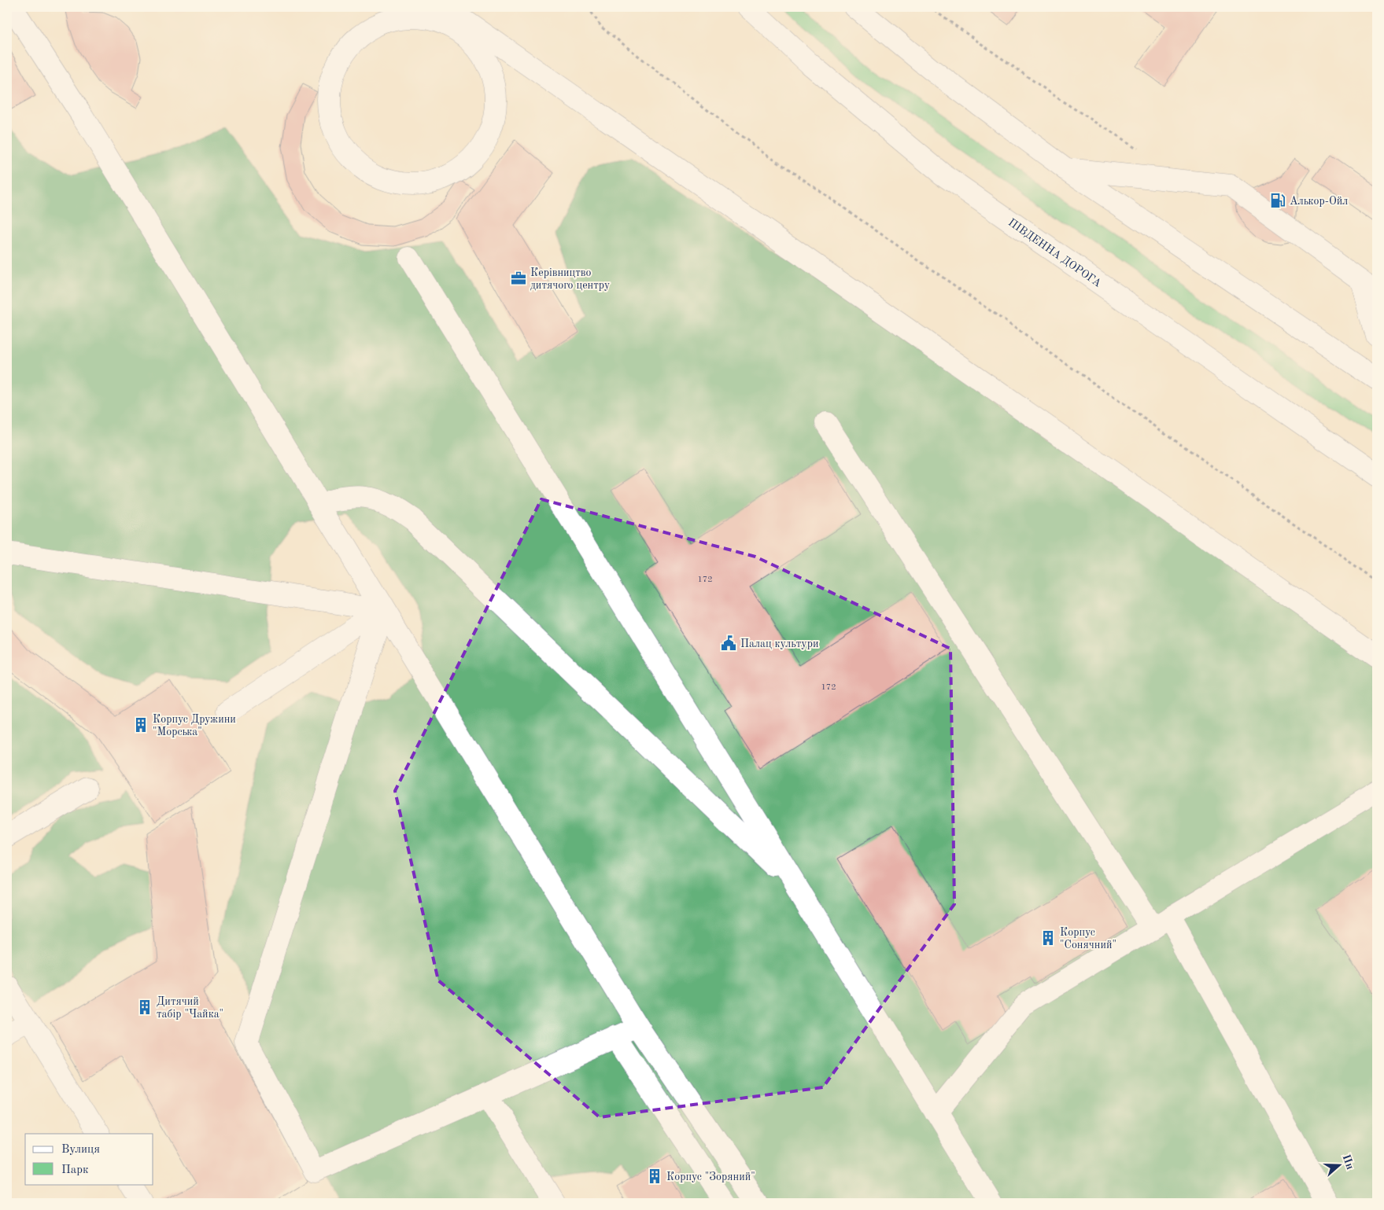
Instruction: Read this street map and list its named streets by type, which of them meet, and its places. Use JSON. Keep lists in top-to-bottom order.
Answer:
{
  "streets": {
    "main road": ["ПІВДЕННА ДОРОГА"]
  },
  "places": {
    "fuel station": ["Алькор-Ойл"],
    "office": ["Керівництво дитячого центру"],
    "public building": ["Палац культури"],
    "building": [
      "Корпус Дружини \"Морська\"",
      "Корпус \"Сонячний\"",
      "Дитячий табір \"Чайка\"",
      "Корпус \"Зоряний\""
    ]
  },
  "house_numbers": ["172", "172"],
  "legend": ["Вулиця", "Парк"],
  "north": "right"
}
